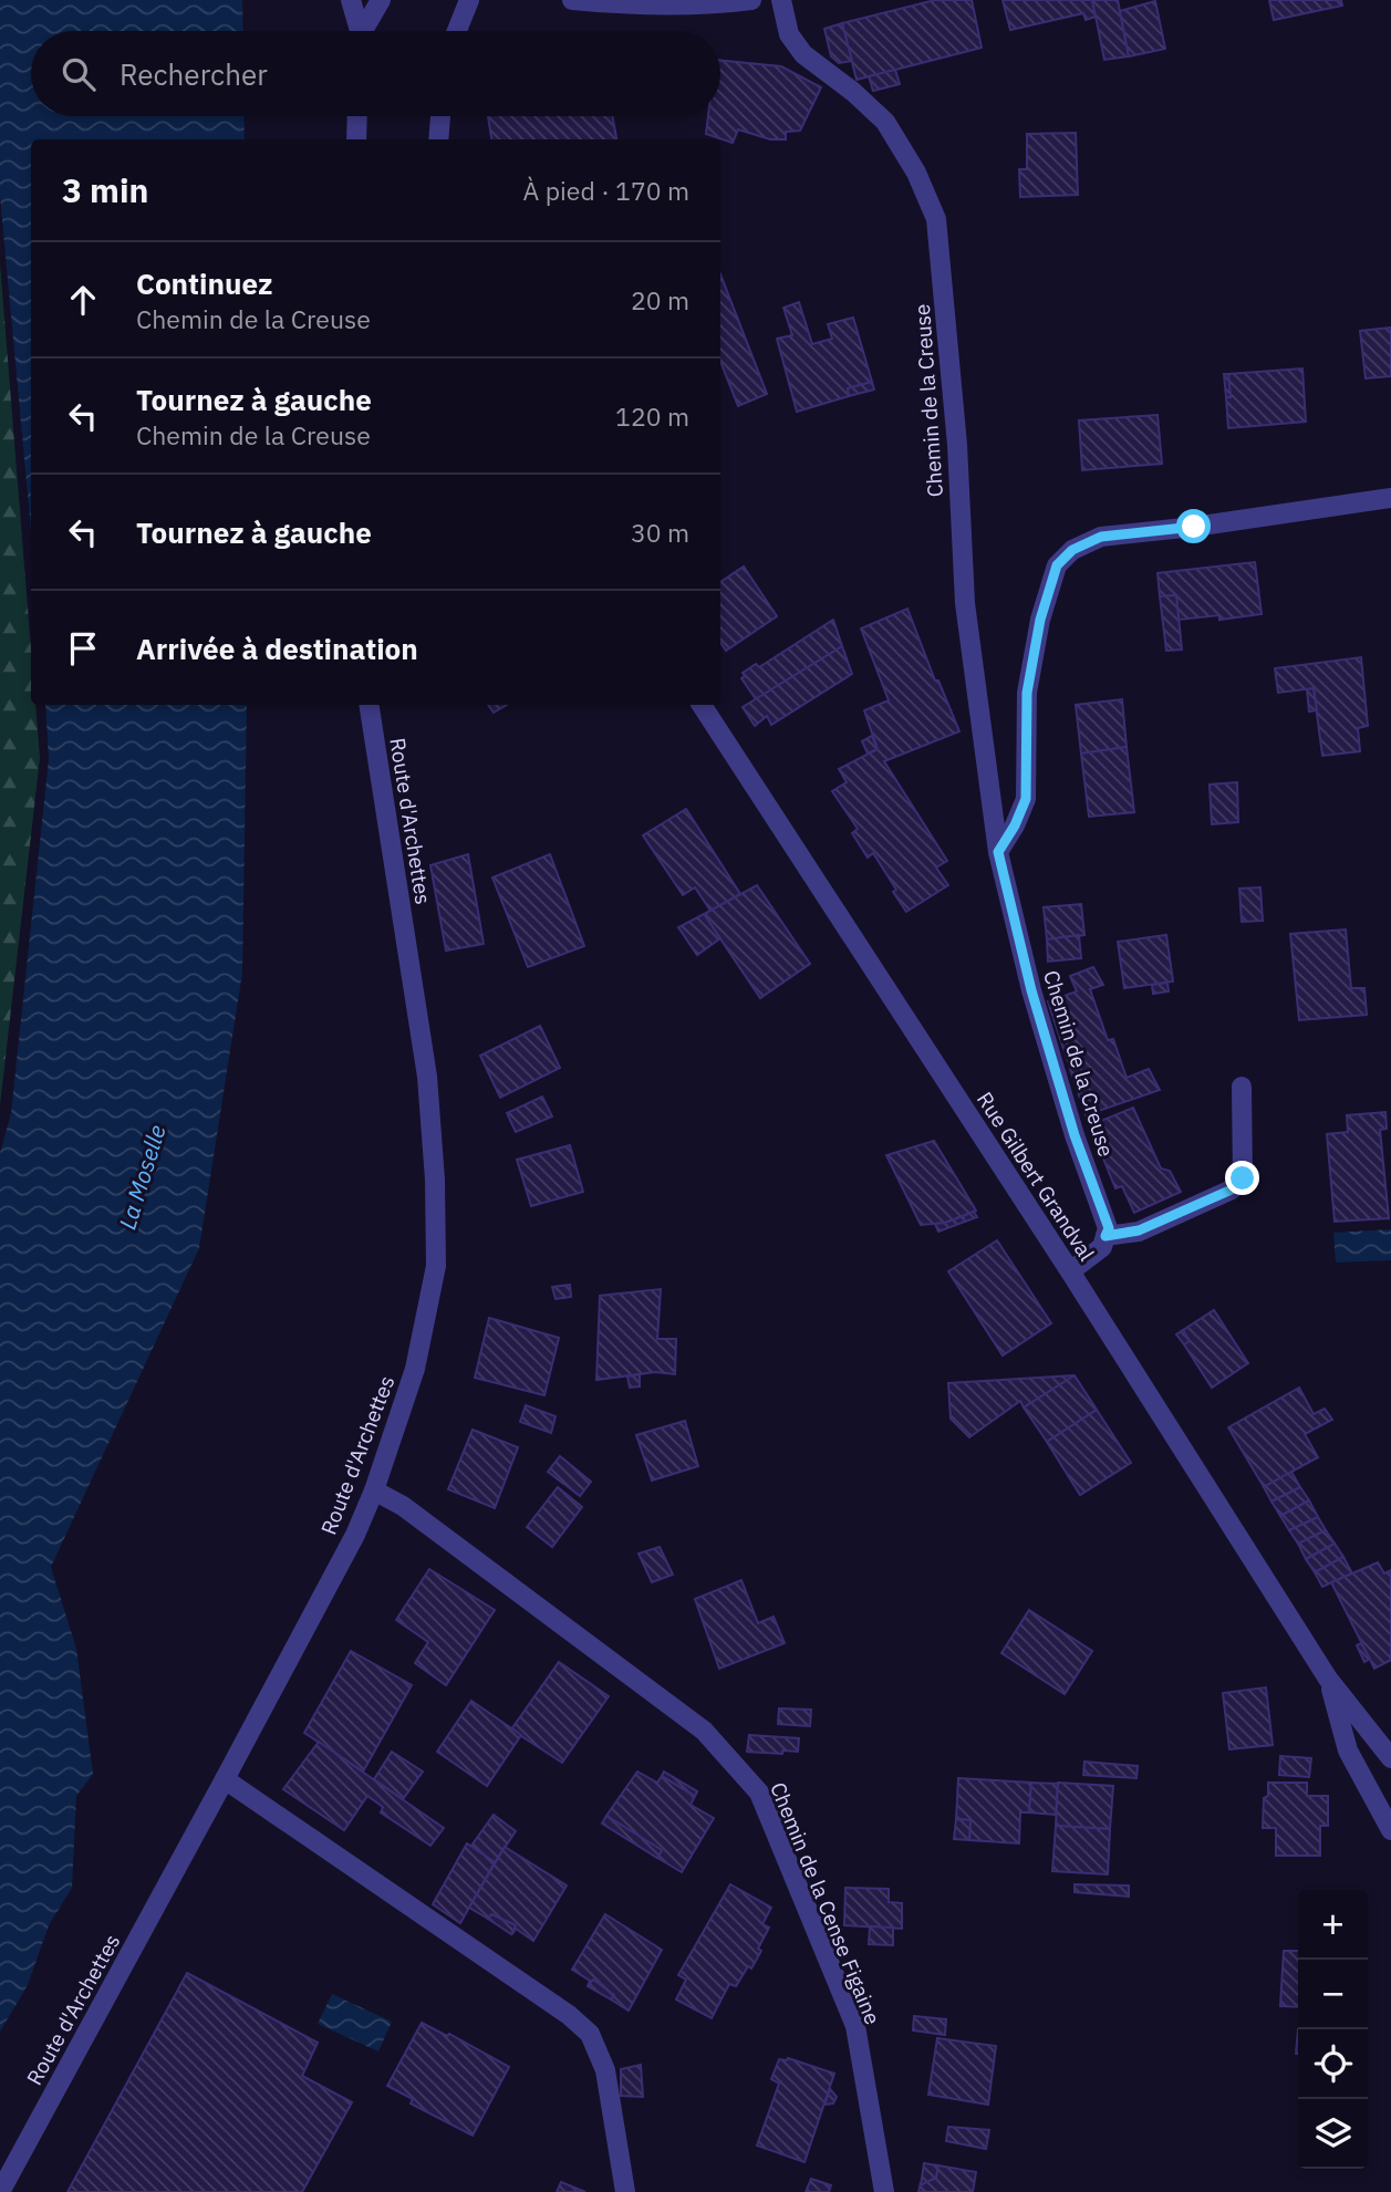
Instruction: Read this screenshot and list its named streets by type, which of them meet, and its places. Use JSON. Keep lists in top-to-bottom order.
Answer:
{
  "streets": {
    "street": [
      "Chemin de la Creuse",
      "Route d'Archettes",
      "Rue Gilbert Grandval",
      "Chemin de la Cense Figaine"
    ]
  },
  "crossings": [
    ["Route d'Archettes", "Chemin de la Cense Figaine"]
  ],
  "water": ["La Moselle"],
  "page": {
    "search": "Rechercher",
    "heading": ["3 min", "À pied · 170 m"],
    "list": [
      ["Continuez", "Chemin de la Creuse", "20 m"],
      ["Tournez à gauche", "Chemin de la Creuse", "120 m"],
      ["Tournez à gauche", "30 m"],
      "Arrivée à destination"
    ],
    "map_buttons": ["+", "−"]
  }
}
